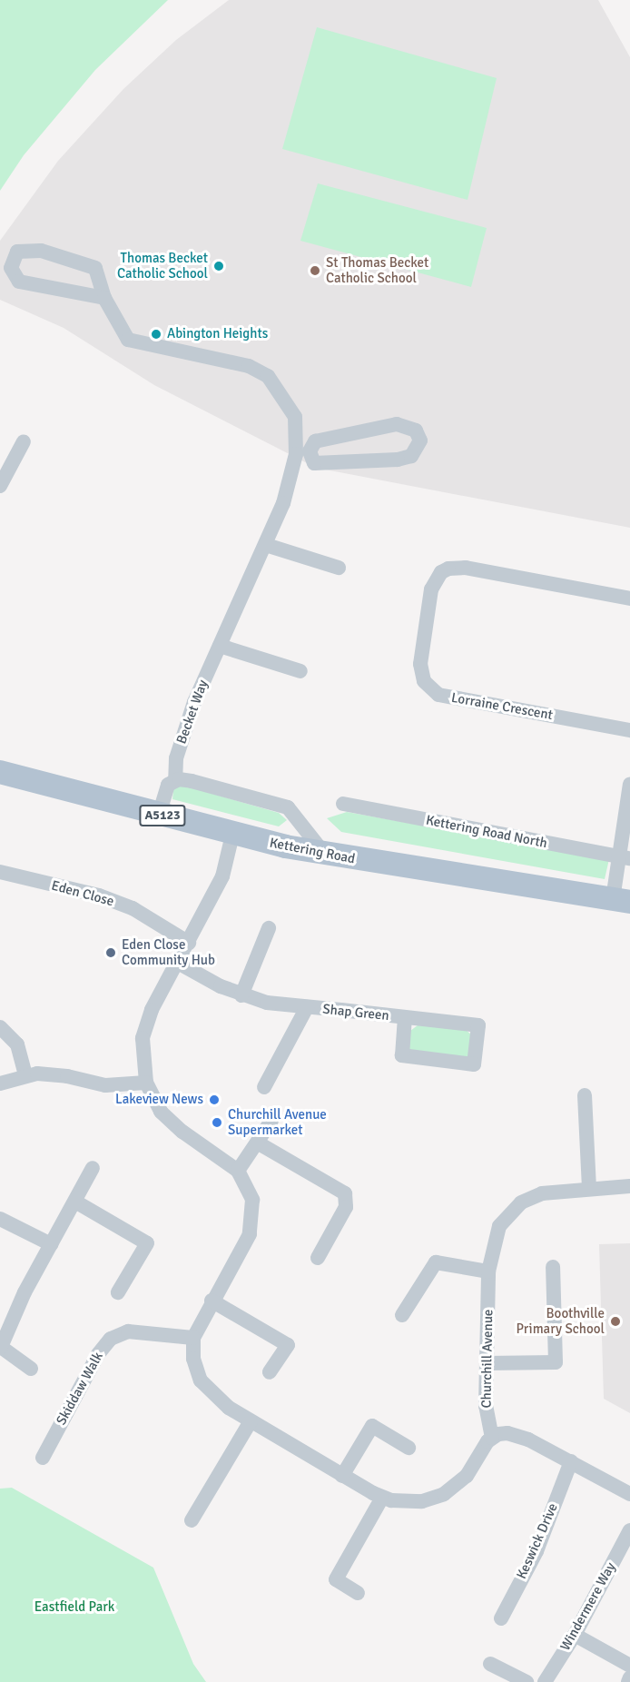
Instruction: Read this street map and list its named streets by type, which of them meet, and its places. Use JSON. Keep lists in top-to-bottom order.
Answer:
{
  "streets": {
    "main road": ["A5123", "Kettering Road"],
    "street": [
      "Lorraine Crescent",
      "Becket Way",
      "Kettering Road North",
      "Eden Close",
      "Shap Green",
      "Churchill Avenue",
      "Skiddaw Walk",
      "Keswick Drive",
      "Windermere Way"
    ]
  },
  "parks": ["Eastfield Park"],
  "places": [
    "Thomas Becket Catholic School",
    "St Thomas Becket Catholic School",
    "Abington Heights",
    "Eden Close Community Hub",
    "Lakeview News",
    "Churchill Avenue Supermarket",
    "Boothville Primary School"
  ]
}
